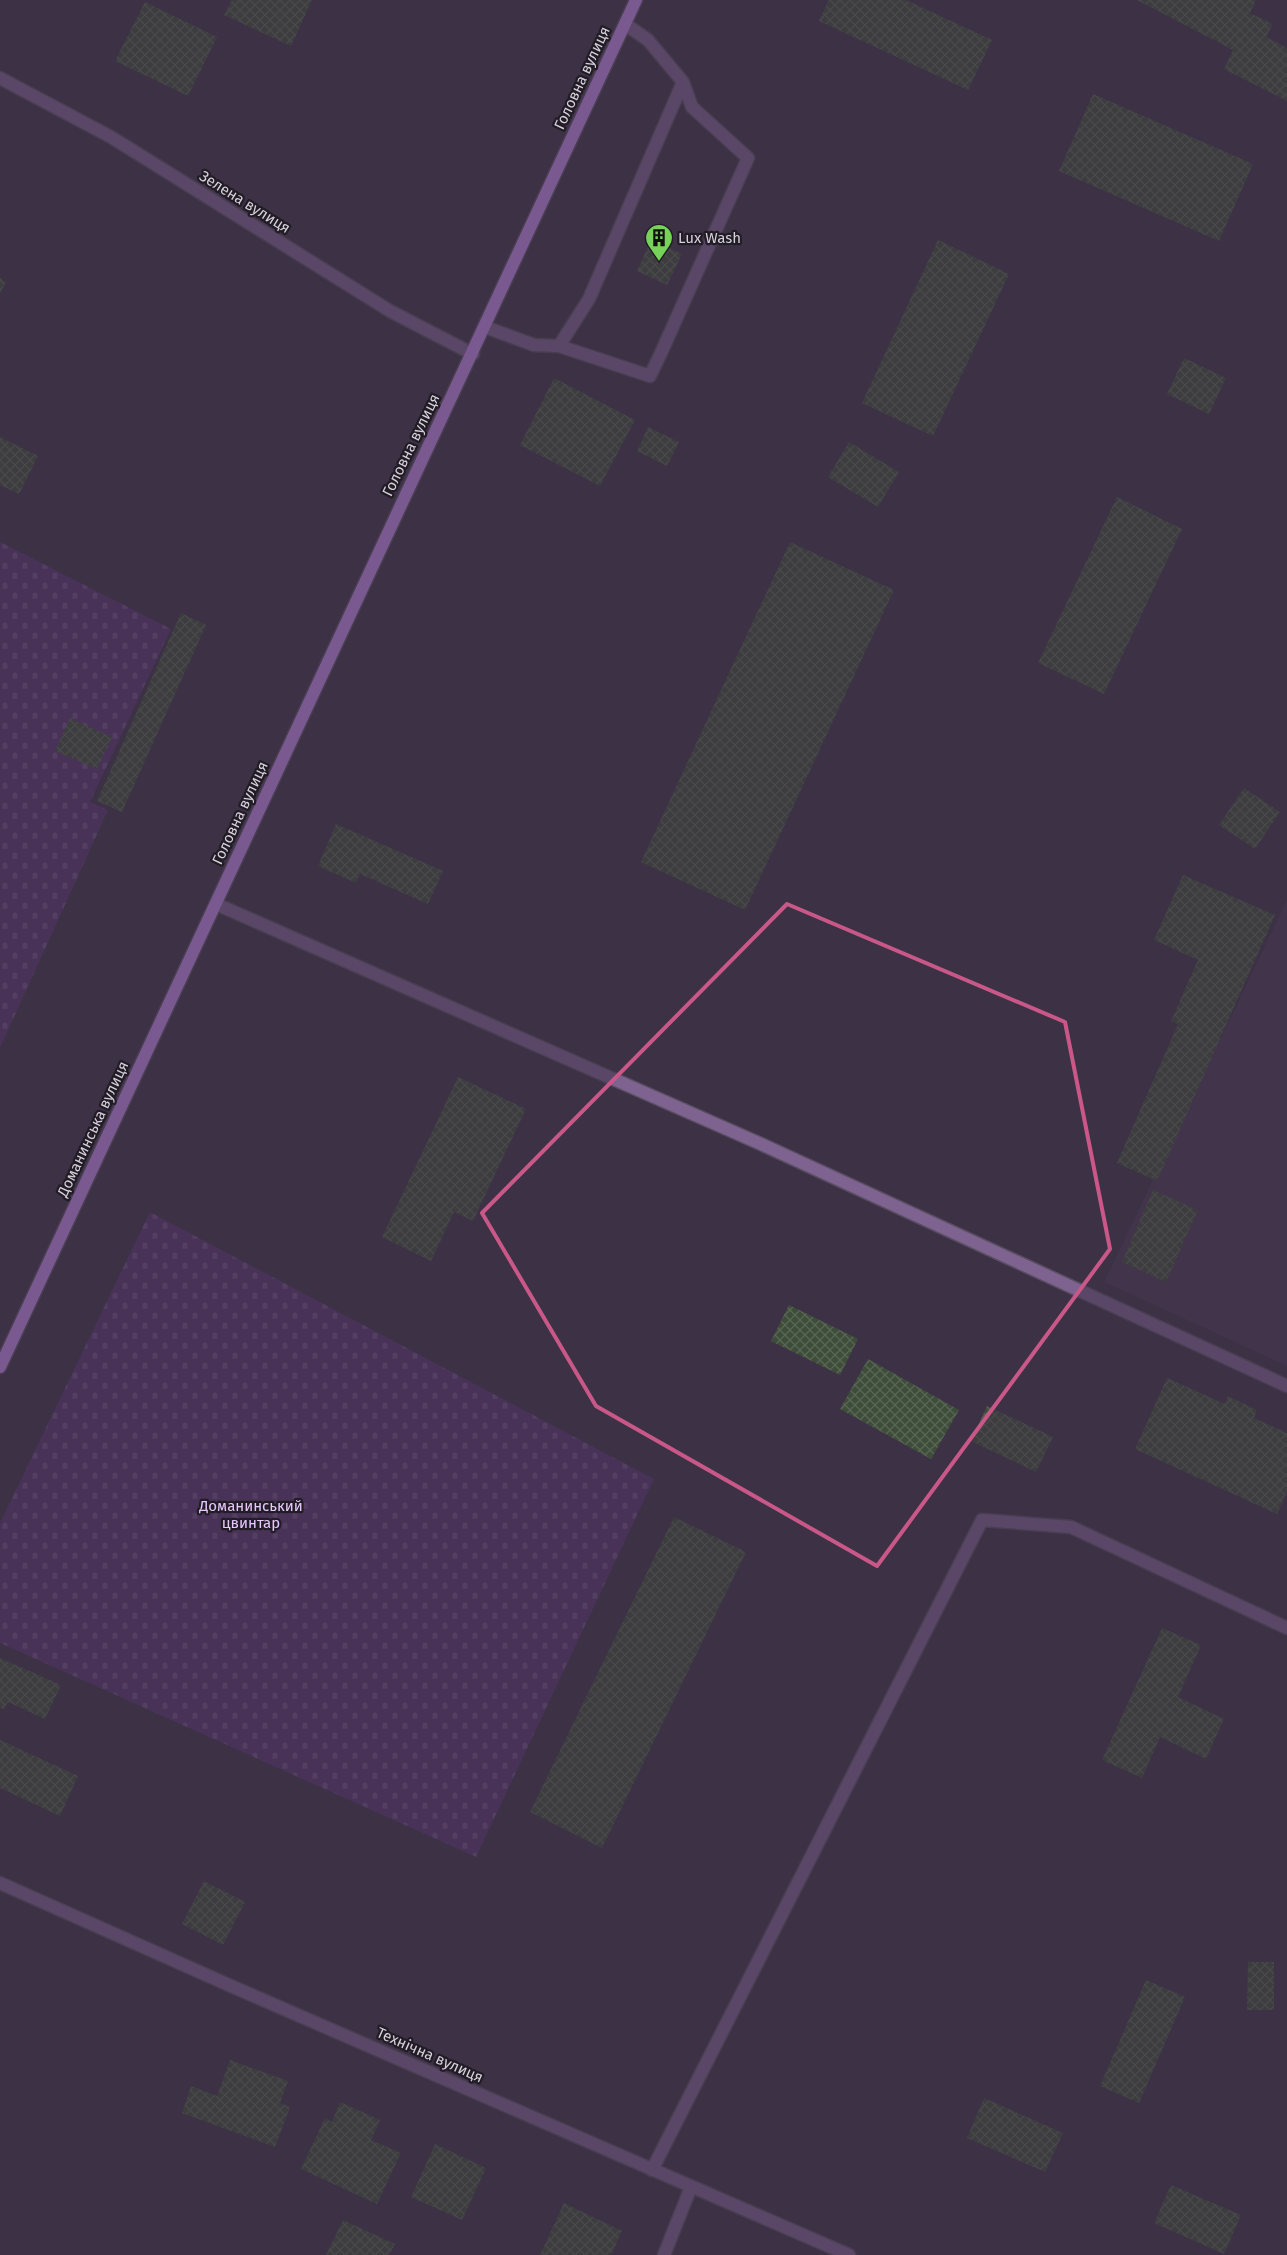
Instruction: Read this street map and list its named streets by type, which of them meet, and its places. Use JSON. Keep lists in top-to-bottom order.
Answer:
{
  "streets": {
    "main road": ["Головна вулиця", "Доманинська вулиця"],
    "street": ["Зелена вулиця", "Технічна вулиця"]
  },
  "crossings": [
    ["Головна вулиця", "Зелена вулиця"],
    ["Головна вулиця", "Доманинська вулиця"]
  ],
  "parks": ["Доманинський цвинтар"],
  "places": {
    "building": ["Lux Wash"]
  }
}
